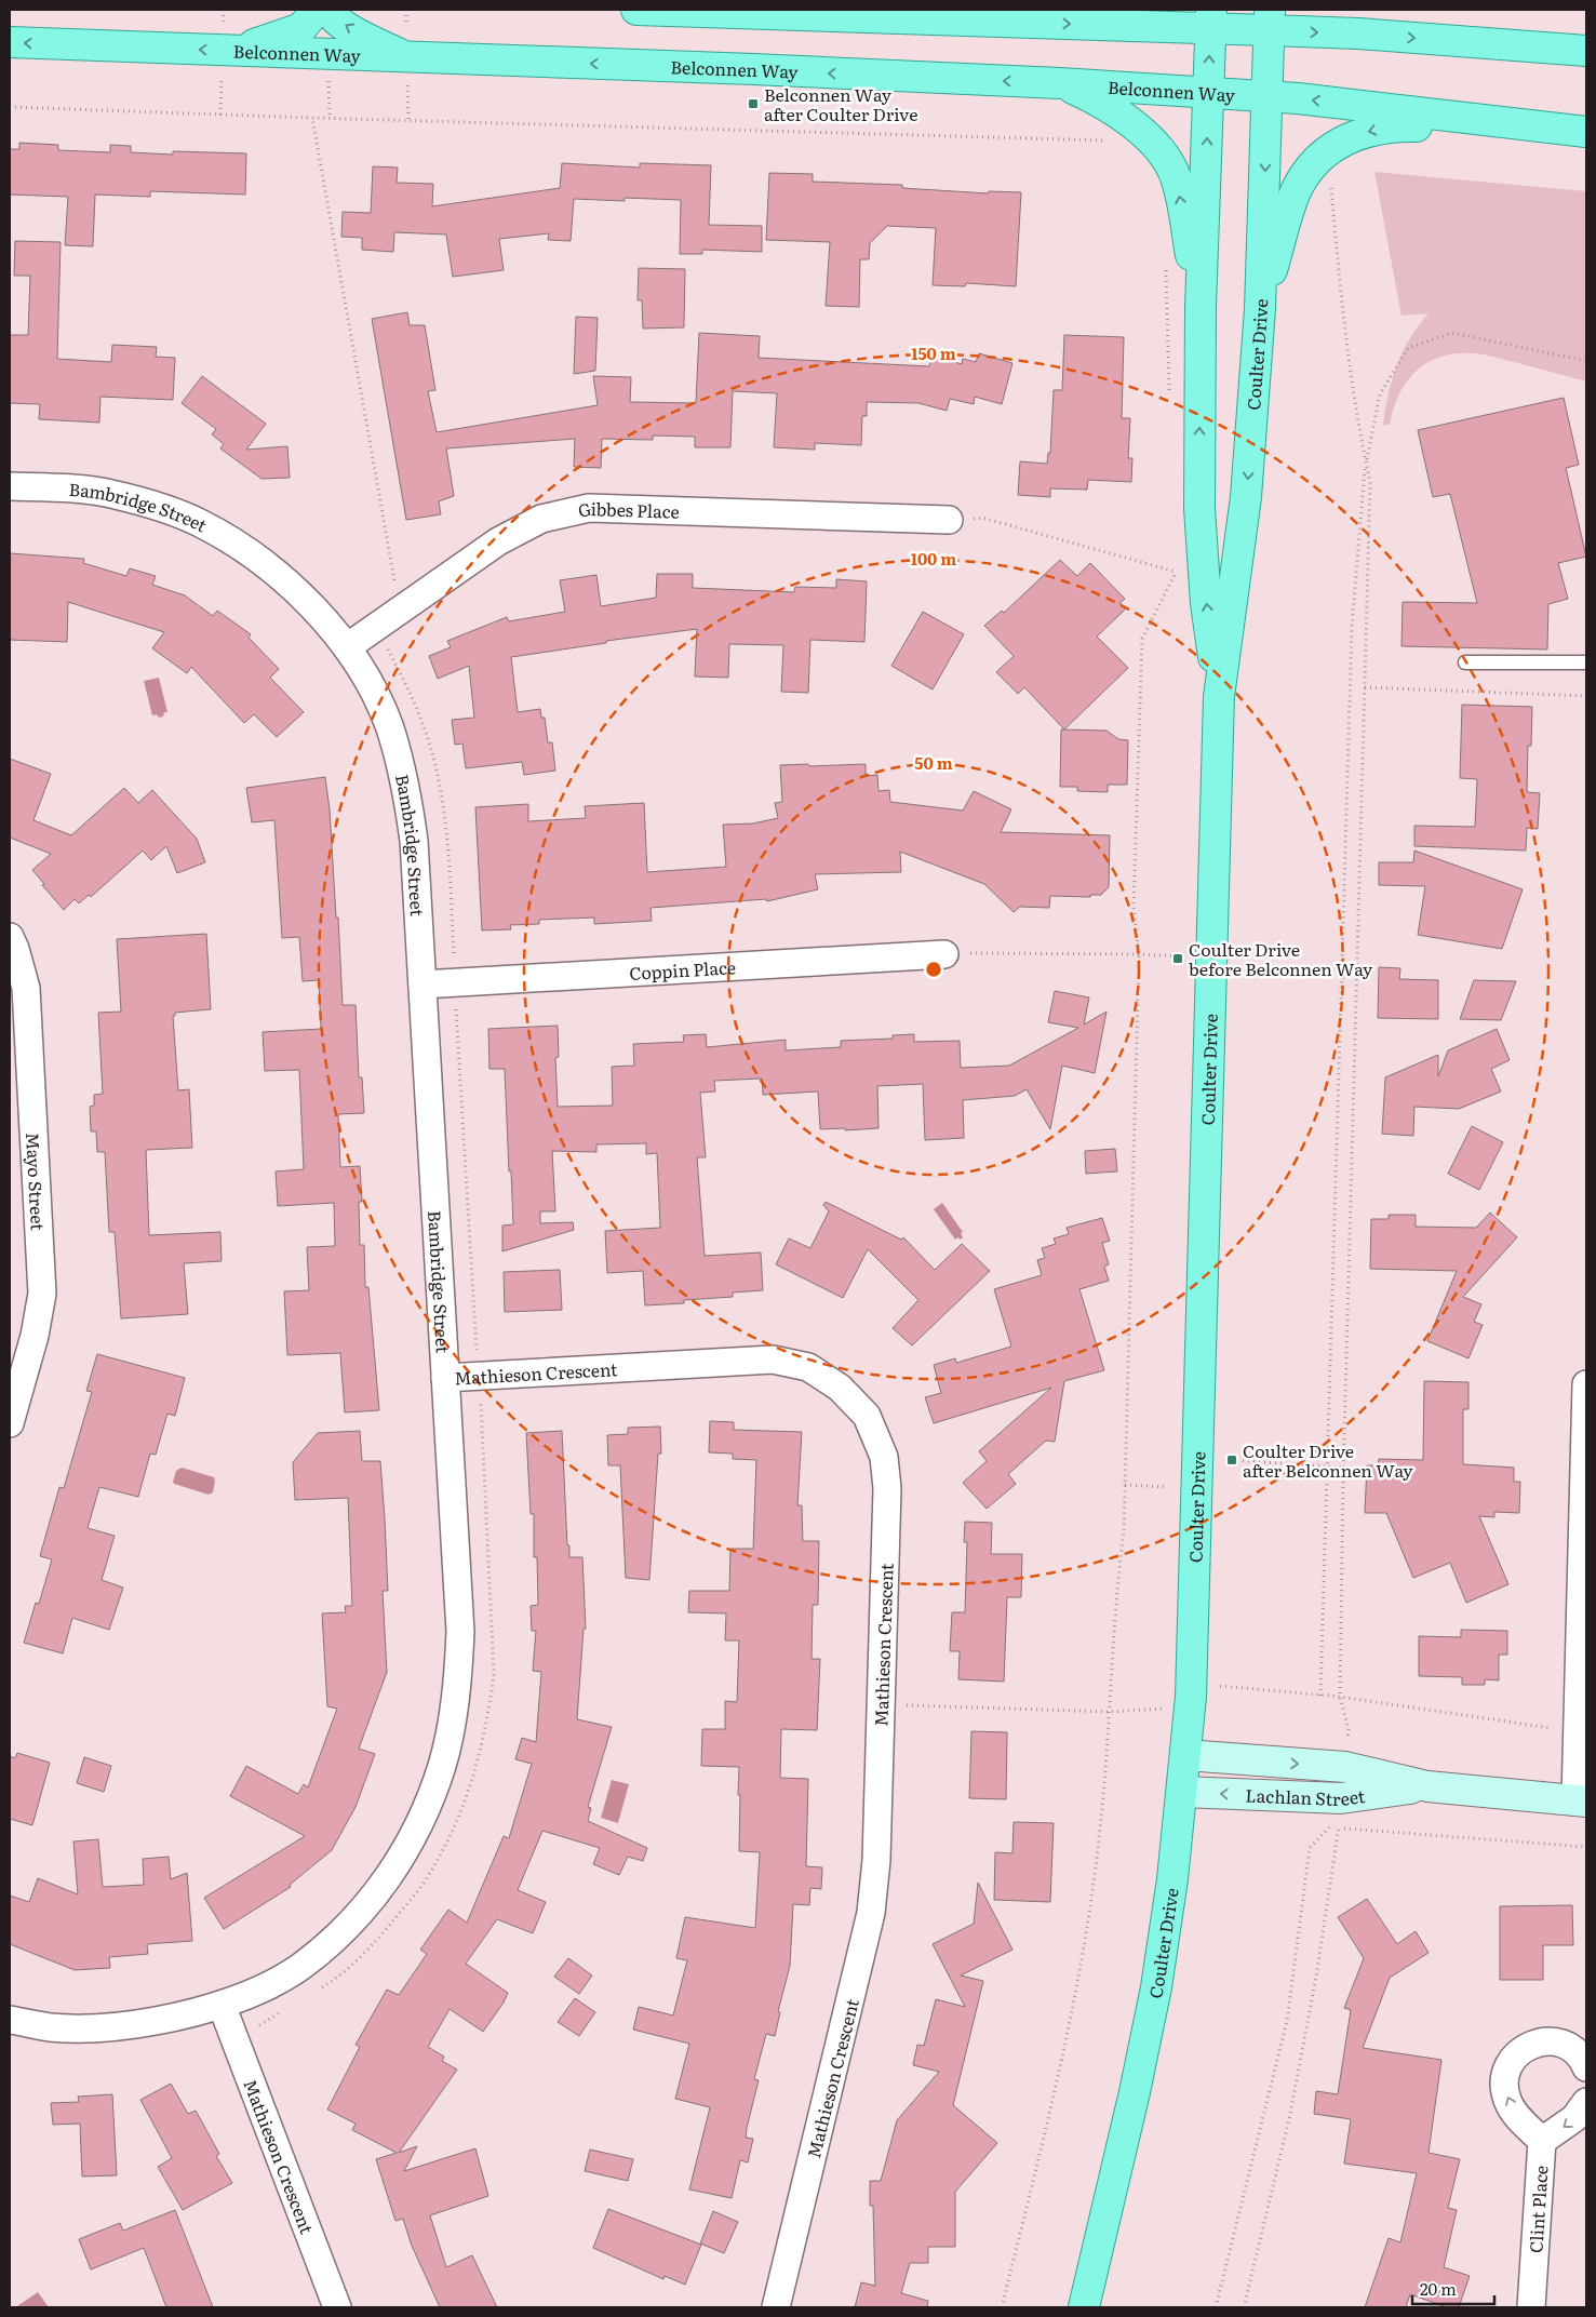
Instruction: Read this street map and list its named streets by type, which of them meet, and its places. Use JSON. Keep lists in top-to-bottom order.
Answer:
{
  "streets": {
    "main road": ["Belconnen Way", "Coulter Drive"],
    "street": [
      "Bambridge Street",
      "Gibbes Place",
      "Coppin Place",
      "Mayo Street",
      "Mathieson Crescent",
      "Lachlan Street",
      "Clint Place"
    ]
  },
  "crossings": [
    ["Belconnen Way", "Coulter Drive"],
    ["Coulter Drive", "Lachlan Street"],
    ["Bambridge Street", "Gibbes Place"],
    ["Bambridge Street", "Coppin Place"],
    ["Bambridge Street", "Mathieson Crescent"]
  ],
  "places": {
    "transit": ["Belconnen Way after Coulter Drive", "Coulter Drive before Belconnen Way", "Coulter Drive after Belconnen Way"]
  },
  "scale_bar": "20 m",
  "rings": ["150 m", "100 m", "50 m"]
}
